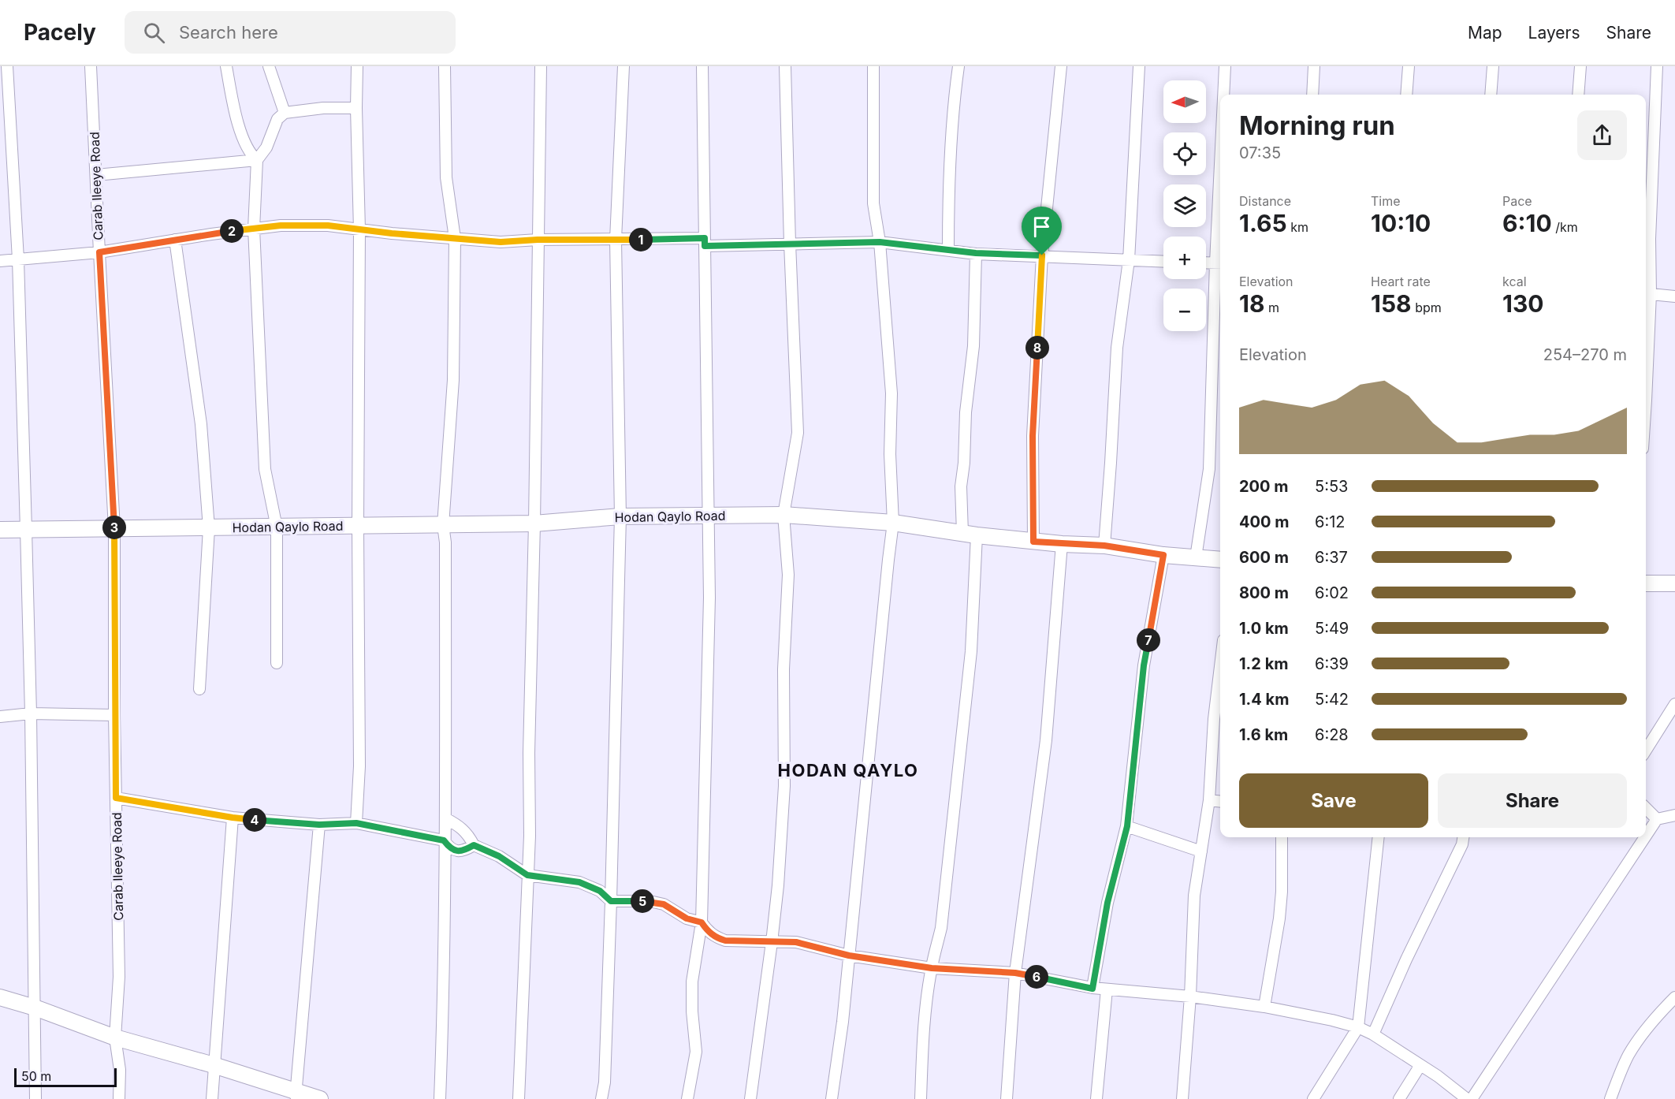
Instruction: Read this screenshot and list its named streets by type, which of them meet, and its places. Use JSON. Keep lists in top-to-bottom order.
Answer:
{
  "streets": {
    "street": ["Carab Ileeye Road", "Hodan Qaylo Road"]
  },
  "crossings": [
    ["Carab Ileeye Road", "Hodan Qaylo Road"]
  ],
  "districts": ["HODAN QAYLO"],
  "scale_bar": "50 m",
  "north": "left",
  "page": {
    "header": "Pacely",
    "search": "Search here",
    "nav": ["Map", "Layers", "Share"],
    "map_buttons": ["+", "−"],
    "heading": ["Morning run", "07:35"],
    "stats": [
      ["Distance", "1.65 km"],
      ["Time", "10:10"],
      ["Pace", "6:10 /km"],
      ["Elevation", "18 m"],
      ["Heart rate", "158 bpm"],
      ["kcal", "130"]
    ],
    "pins": [
      "2",
      "1",
      "8",
      "3",
      "7",
      "4",
      "5",
      "6"
    ],
    "chart": ["Elevation", "254–270 m"],
    "list": [
      {
        "name": "200 m",
        "note": "5:53"
      },
      {
        "name": "400 m",
        "note": "6:12"
      },
      {
        "name": "600 m",
        "note": "6:37"
      },
      {
        "name": "800 m",
        "note": "6:02"
      },
      {
        "name": "1.0 km",
        "note": "5:49"
      },
      {
        "name": "1.2 km",
        "note": "6:39"
      },
      {
        "name": "1.4 km",
        "note": "5:42"
      },
      {
        "name": "1.6 km",
        "note": "6:28"
      }
    ],
    "buttons": ["Save", "Share"],
    "scale": "50 m"
  }
}
